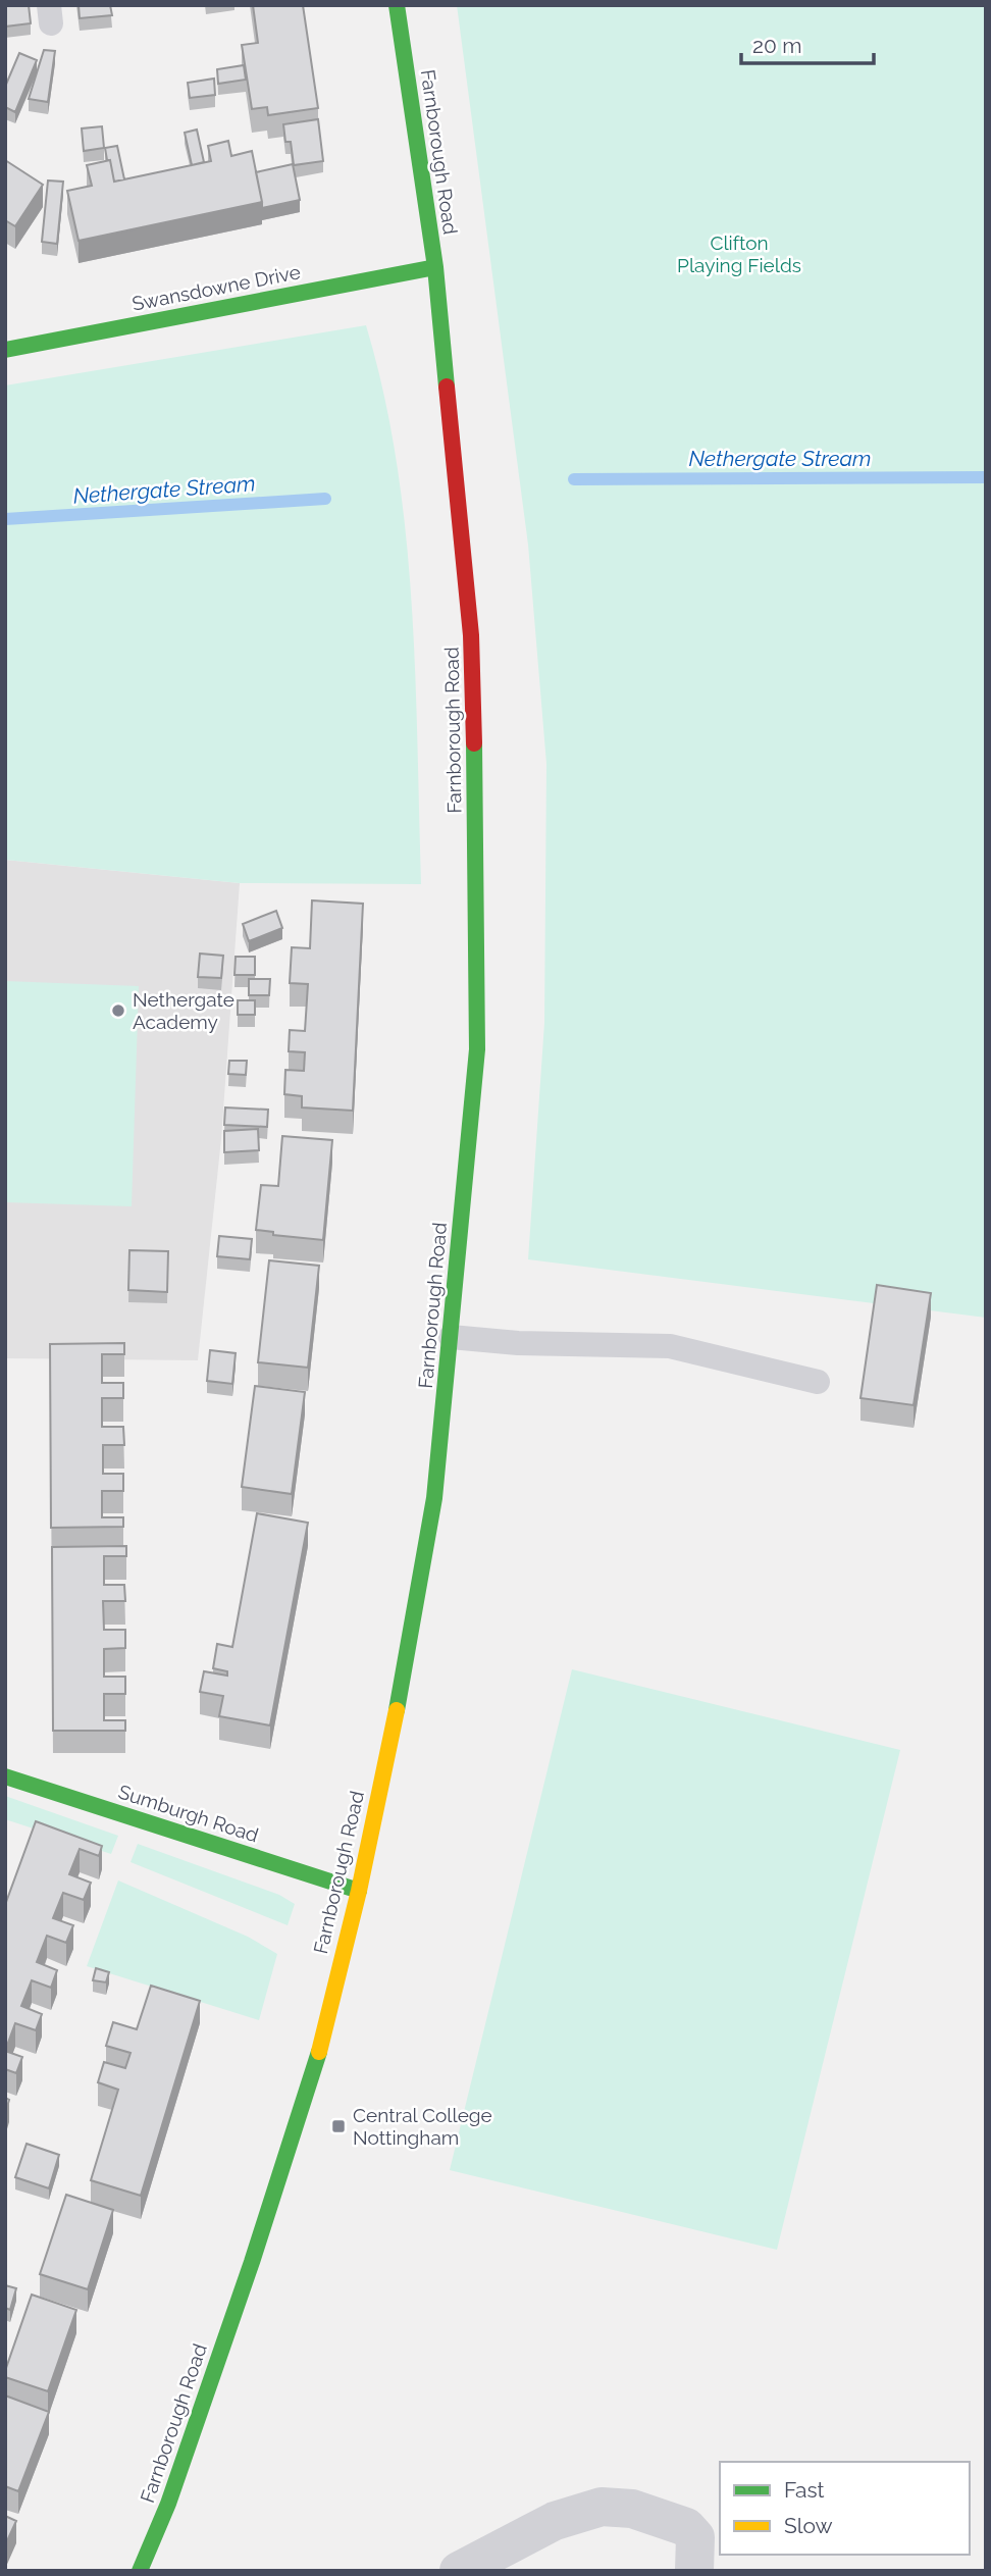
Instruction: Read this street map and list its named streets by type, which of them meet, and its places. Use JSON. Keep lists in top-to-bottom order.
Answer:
{
  "streets": {
    "street": ["Farnborough Road", "Swansdowne Drive", "Sumburgh Road"]
  },
  "crossings": [
    ["Farnborough Road", "Swansdowne Drive"],
    ["Farnborough Road", "Sumburgh Road"]
  ],
  "water": ["Nethergate Stream"],
  "parks": ["Clifton Playing Fields"],
  "places": {
    "other": ["Nethergate Academy"],
    "transit": ["Central College Nottingham"]
  },
  "legend": ["Fast", "Slow"],
  "scale_bar": "20 m"
}
